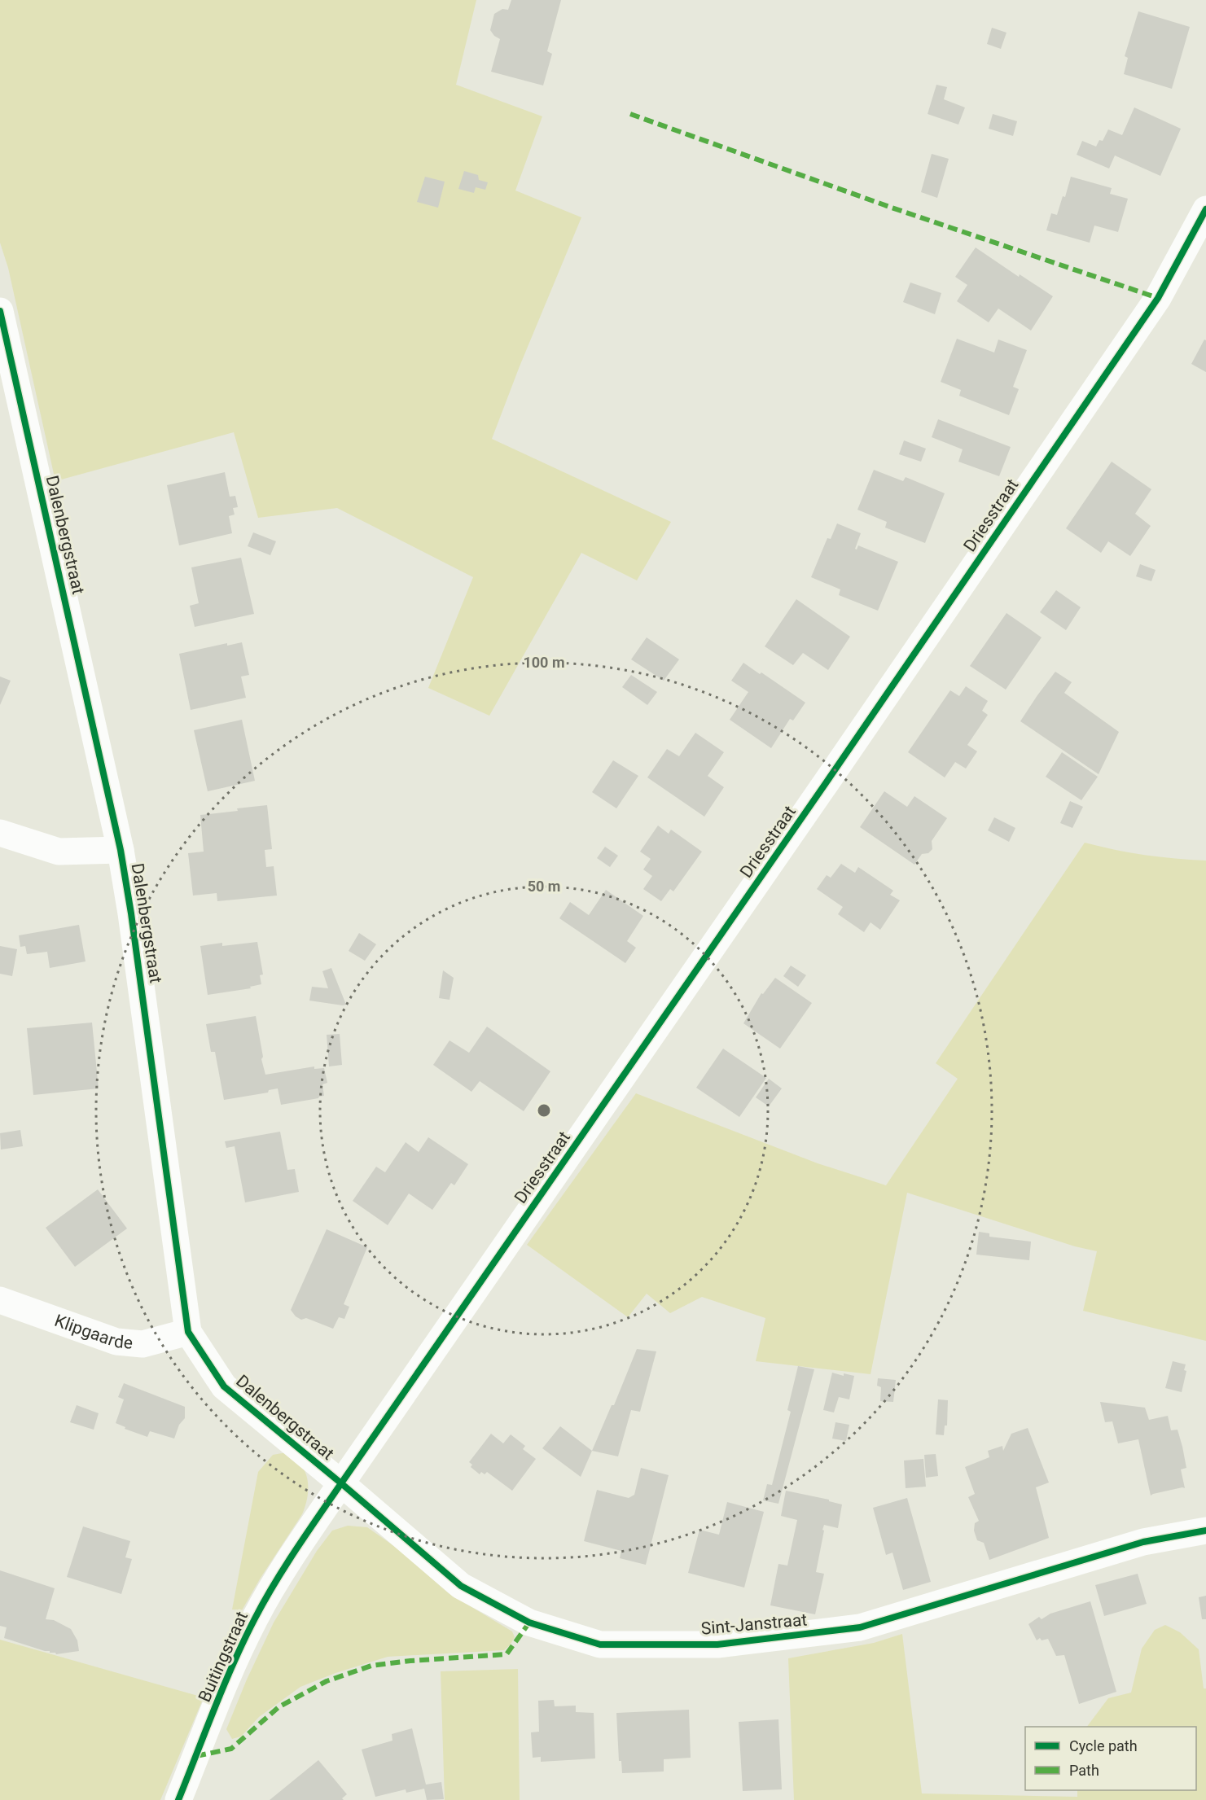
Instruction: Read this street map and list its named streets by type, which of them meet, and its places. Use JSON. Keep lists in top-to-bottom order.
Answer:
{
  "streets": {
    "street": [
      "Driesstraat",
      "Dalenbergstraat",
      "Klipgaarde",
      "Sint-Janstraat",
      "Buitingstraat"
    ]
  },
  "crossings": [
    ["Driesstraat", "Dalenbergstraat"],
    ["Driesstraat", "Sint-Janstraat"],
    ["Driesstraat", "Buitingstraat"],
    ["Dalenbergstraat", "Klipgaarde"],
    ["Dalenbergstraat", "Sint-Janstraat"],
    ["Dalenbergstraat", "Buitingstraat"],
    ["Sint-Janstraat", "Buitingstraat"]
  ],
  "legend": ["Cycle path", "Path"],
  "rings": ["100 m", "50 m"]
}
